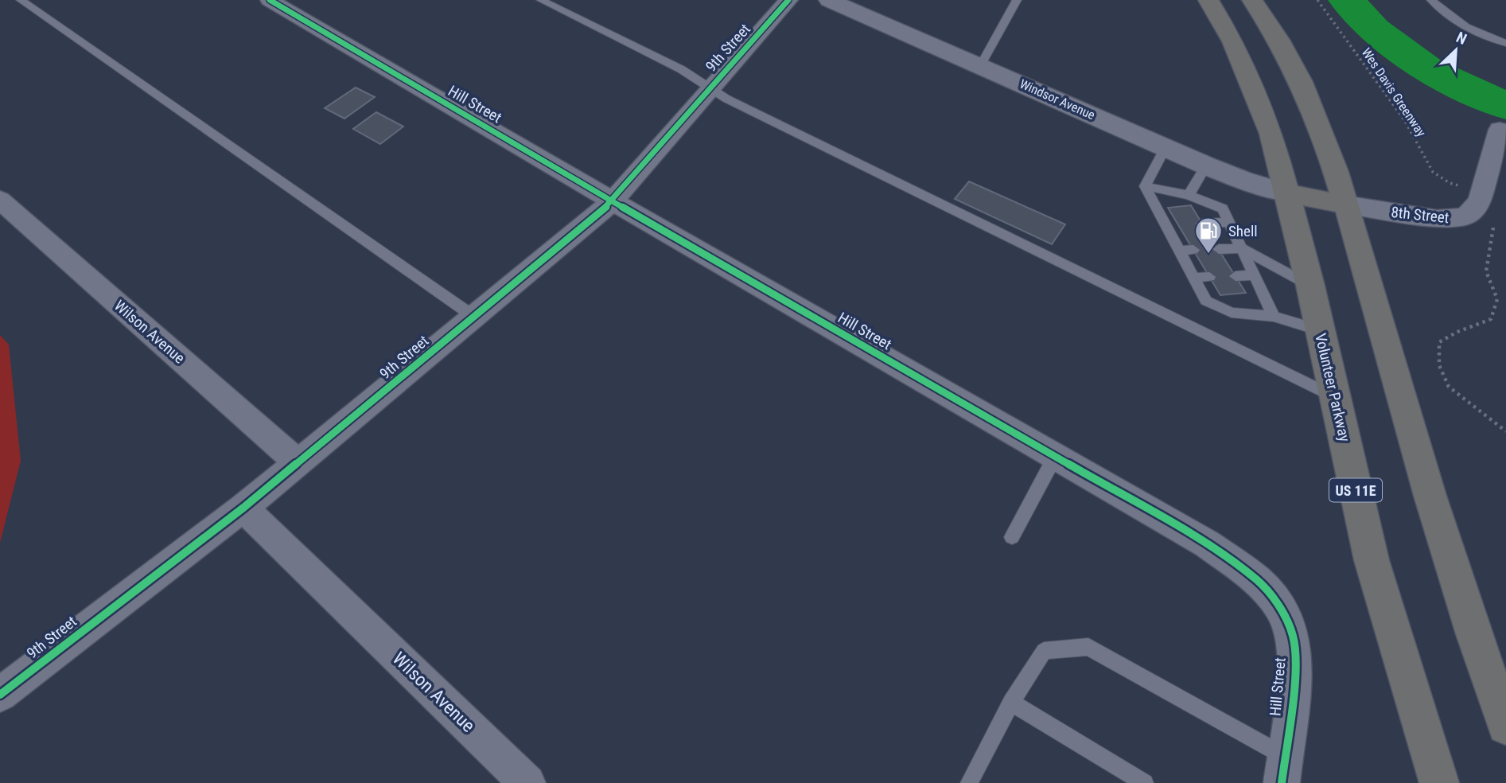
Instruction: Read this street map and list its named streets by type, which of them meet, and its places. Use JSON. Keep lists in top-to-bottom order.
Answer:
{
  "streets": {
    "highway": ["Volunteer Parkway", "US 11E"],
    "street": [
      "9th Street",
      "Windsor Avenue",
      "Hill Street",
      "8th Street",
      "Wilson Avenue"
    ],
    "path": ["Wes Davis Greenway"]
  },
  "crossings": [
    ["9th Street", "Hill Street"],
    ["9th Street", "Wilson Avenue"],
    ["Windsor Avenue", "Volunteer Parkway"]
  ],
  "places": {
    "fuel station": ["Shell"]
  },
  "north": "top right"
}
